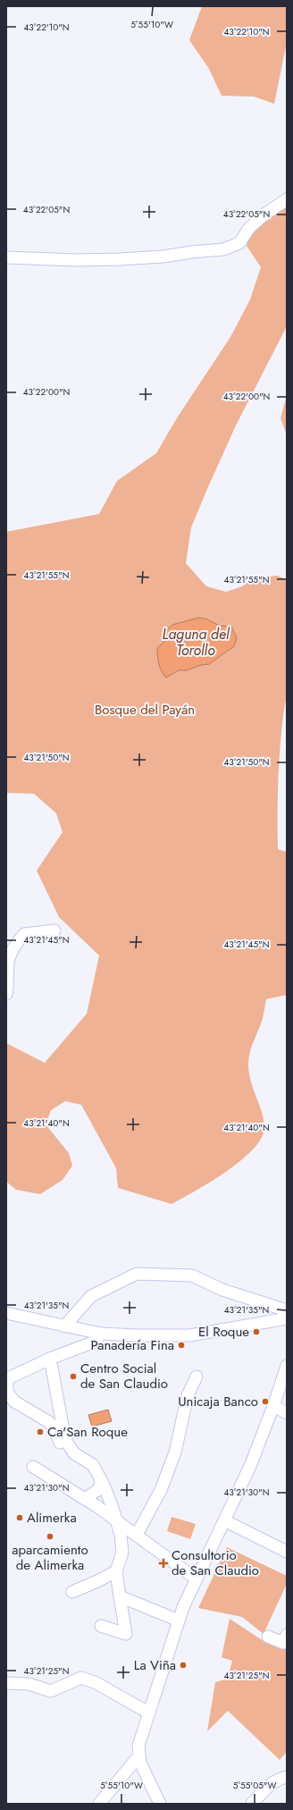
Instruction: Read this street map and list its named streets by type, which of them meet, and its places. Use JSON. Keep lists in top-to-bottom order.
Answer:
{
  "water": ["Laguna del Torollo"],
  "parks": ["Bosque del Payán"],
  "places": {
    "other": [
      "El Roque",
      "Panadería Fina",
      "Centro Social de San Claudio",
      "Unicaja Banco",
      "Ca'San Roque",
      "Alimerka",
      "aparcamiento de Alimerka",
      "La Viña"
    ],
    "health": ["Consultorio de San Claudio"]
  },
  "coordinates": [
    "5°55'10\"W",
    "43°22'10\"N",
    "43°22'05\"N",
    "43°22'00\"N",
    "43°21'55\"N",
    "43°21'50\"N",
    "43°21'45\"N",
    "43°21'40\"N",
    "43°21'35\"N",
    "43°21'30\"N",
    "43°21'25\"N",
    "5°55'05\"W"
  ]
}
